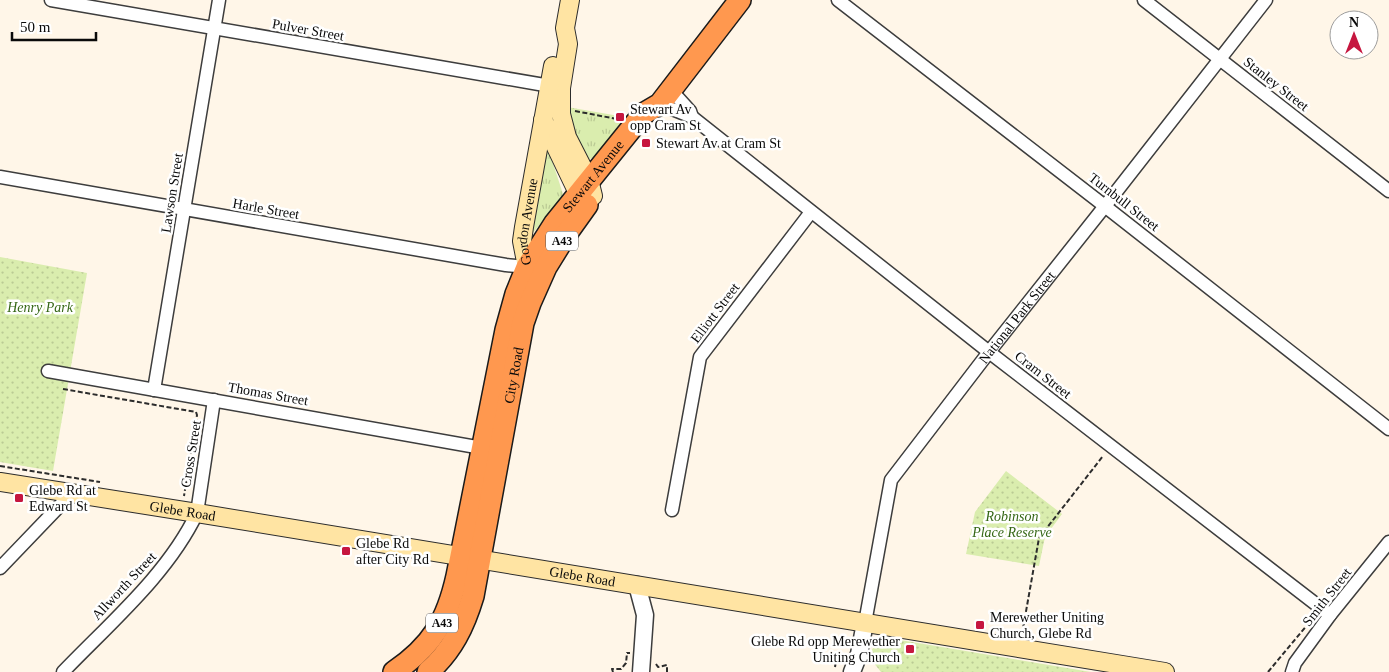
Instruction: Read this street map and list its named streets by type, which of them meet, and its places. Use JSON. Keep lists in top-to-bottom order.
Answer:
{
  "streets": {
    "highway": [
      "Stewart Avenue",
      "Gordon Avenue",
      "A43",
      "City Road"
    ],
    "main road": ["Glebe Road"],
    "street": [
      "Pulver Street",
      "Stanley Street",
      "Lawson Street",
      "Turnbull Street",
      "Harle Street",
      "Elliott Street",
      "National Park Street",
      "Cram Street",
      "Thomas Street",
      "Cross Street",
      "Allworth Street",
      "Smith Street"
    ]
  },
  "crossings": [
    ["Pulver Street", "Lawson Street"],
    ["Pulver Street", "Gordon Avenue"],
    ["Stanley Street", "National Park Street"],
    ["Stewart Avenue", "Harle Street"],
    ["Stewart Avenue", "Gordon Avenue"],
    ["Stewart Avenue", "City Road"],
    ["Stewart Avenue", "Cram Street"],
    ["Lawson Street", "Harle Street"],
    ["Lawson Street", "Thomas Street"],
    ["Turnbull Street", "National Park Street"],
    ["Harle Street", "Gordon Avenue"],
    ["Gordon Avenue", "City Road"],
    ["Gordon Avenue", "Thomas Street"],
    ["Gordon Avenue", "Glebe Road"],
    ["Elliott Street", "Cram Street"],
    ["National Park Street", "Cram Street"],
    ["National Park Street", "Glebe Road"],
    ["City Road", "Glebe Road"],
    ["Cram Street", "Smith Street"],
    ["Thomas Street", "Cross Street"],
    ["Cross Street", "Glebe Road"],
    ["Cross Street", "Allworth Street"],
    ["Glebe Road", "Allworth Street"]
  ],
  "parks": ["Henry Park", "Robinson Place Reserve"],
  "places": {
    "transit": [
      "Stewart Av opp Cram St",
      "Stewart Av at Cram St",
      "Glebe Rd at Edward St",
      "Glebe Rd after City Rd",
      "Merewether Uniting Church, Glebe Rd",
      "Glebe Rd opp Merewether Uniting Church"
    ]
  },
  "scale_bar": "50 m",
  "north": "top"
}
